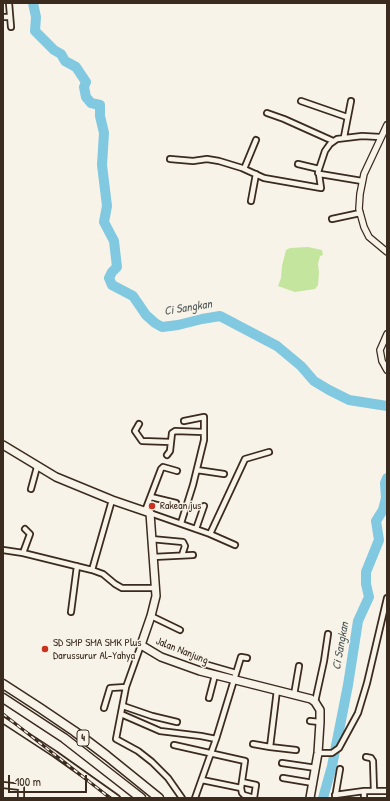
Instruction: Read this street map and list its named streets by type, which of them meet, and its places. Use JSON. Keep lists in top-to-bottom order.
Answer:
{
  "streets": {
    "highway": ["4"],
    "main road": ["Jalan Nanjung"]
  },
  "water": ["Ci Sangkan"],
  "places": ["Rakean jus", "SD SMP SMA SMK Plus Darussurur Al-Yahya"],
  "scale_bar": "100 m"
}
